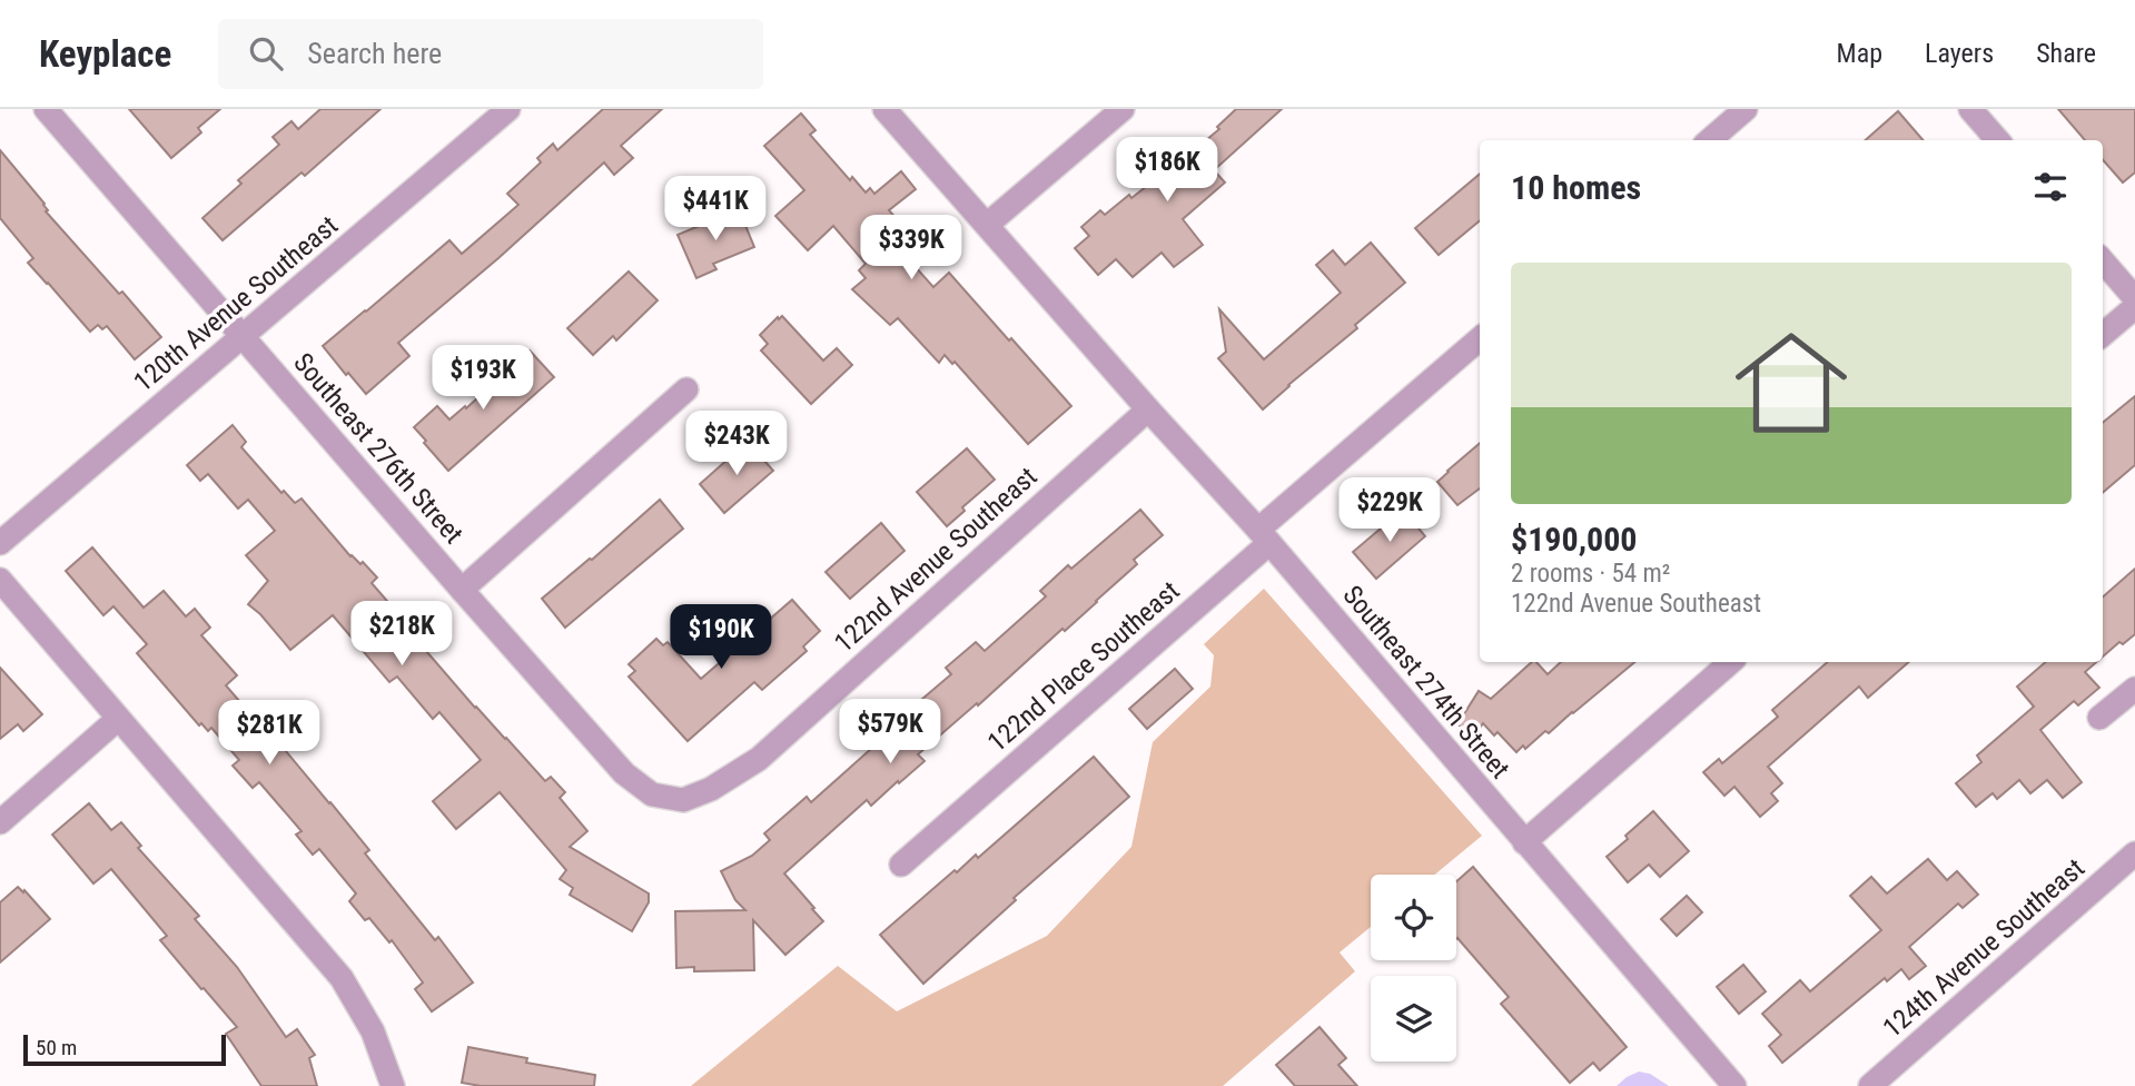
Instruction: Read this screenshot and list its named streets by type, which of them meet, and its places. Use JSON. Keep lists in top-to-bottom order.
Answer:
{
  "streets": {
    "street": [
      "120th Avenue Southeast",
      "Southeast 276th Street",
      "122nd Avenue Southeast",
      "122nd Place Southeast",
      "Southeast 274th Street",
      "124th Avenue Southeast"
    ]
  },
  "crossings": [
    ["120th Avenue Southeast", "Southeast 276th Street"],
    ["Southeast 276th Street", "122nd Avenue Southeast"],
    ["122nd Avenue Southeast", "Southeast 274th Street"],
    ["122nd Place Southeast", "Southeast 274th Street"]
  ],
  "scale_bar": "50 m",
  "page": {
    "header": "Keyplace",
    "search": "Search here",
    "nav": ["Map", "Layers", "Share"],
    "price": [
      "$186K",
      "$441K",
      "$339K",
      "$193K",
      "$243K",
      "$229K",
      "$218K",
      "$190K",
      "$579K",
      "$281K"
    ],
    "heading": "10 homes",
    "list": [
      {
        "name": "$190,000",
        "note": "2 rooms · 54 m² · 122nd Avenue Southeast"
      }
    ],
    "scale": "50 m"
  }
}
